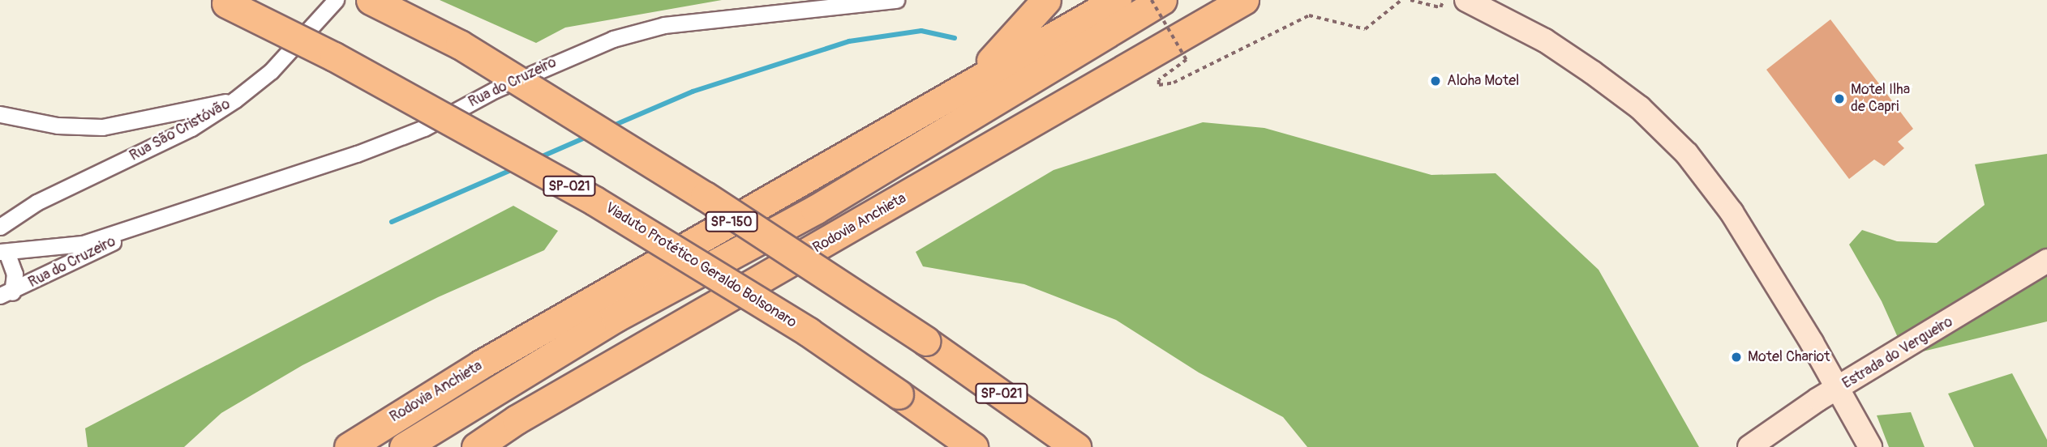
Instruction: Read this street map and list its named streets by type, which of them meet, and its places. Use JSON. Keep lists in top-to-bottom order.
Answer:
{
  "streets": {
    "highway": [
      "SP-021",
      "SP-150",
      "Rodovia Anchieta",
      "Viaduto Protético Geraldo Bolsonaro"
    ],
    "street": ["Rua do Cruzeiro", "Rua São Cristóvão", "Estrada do Vergueiro"]
  },
  "places": ["Aloha Motel", "Motel Ilha de Capri", "Motel Chariot"]
}
